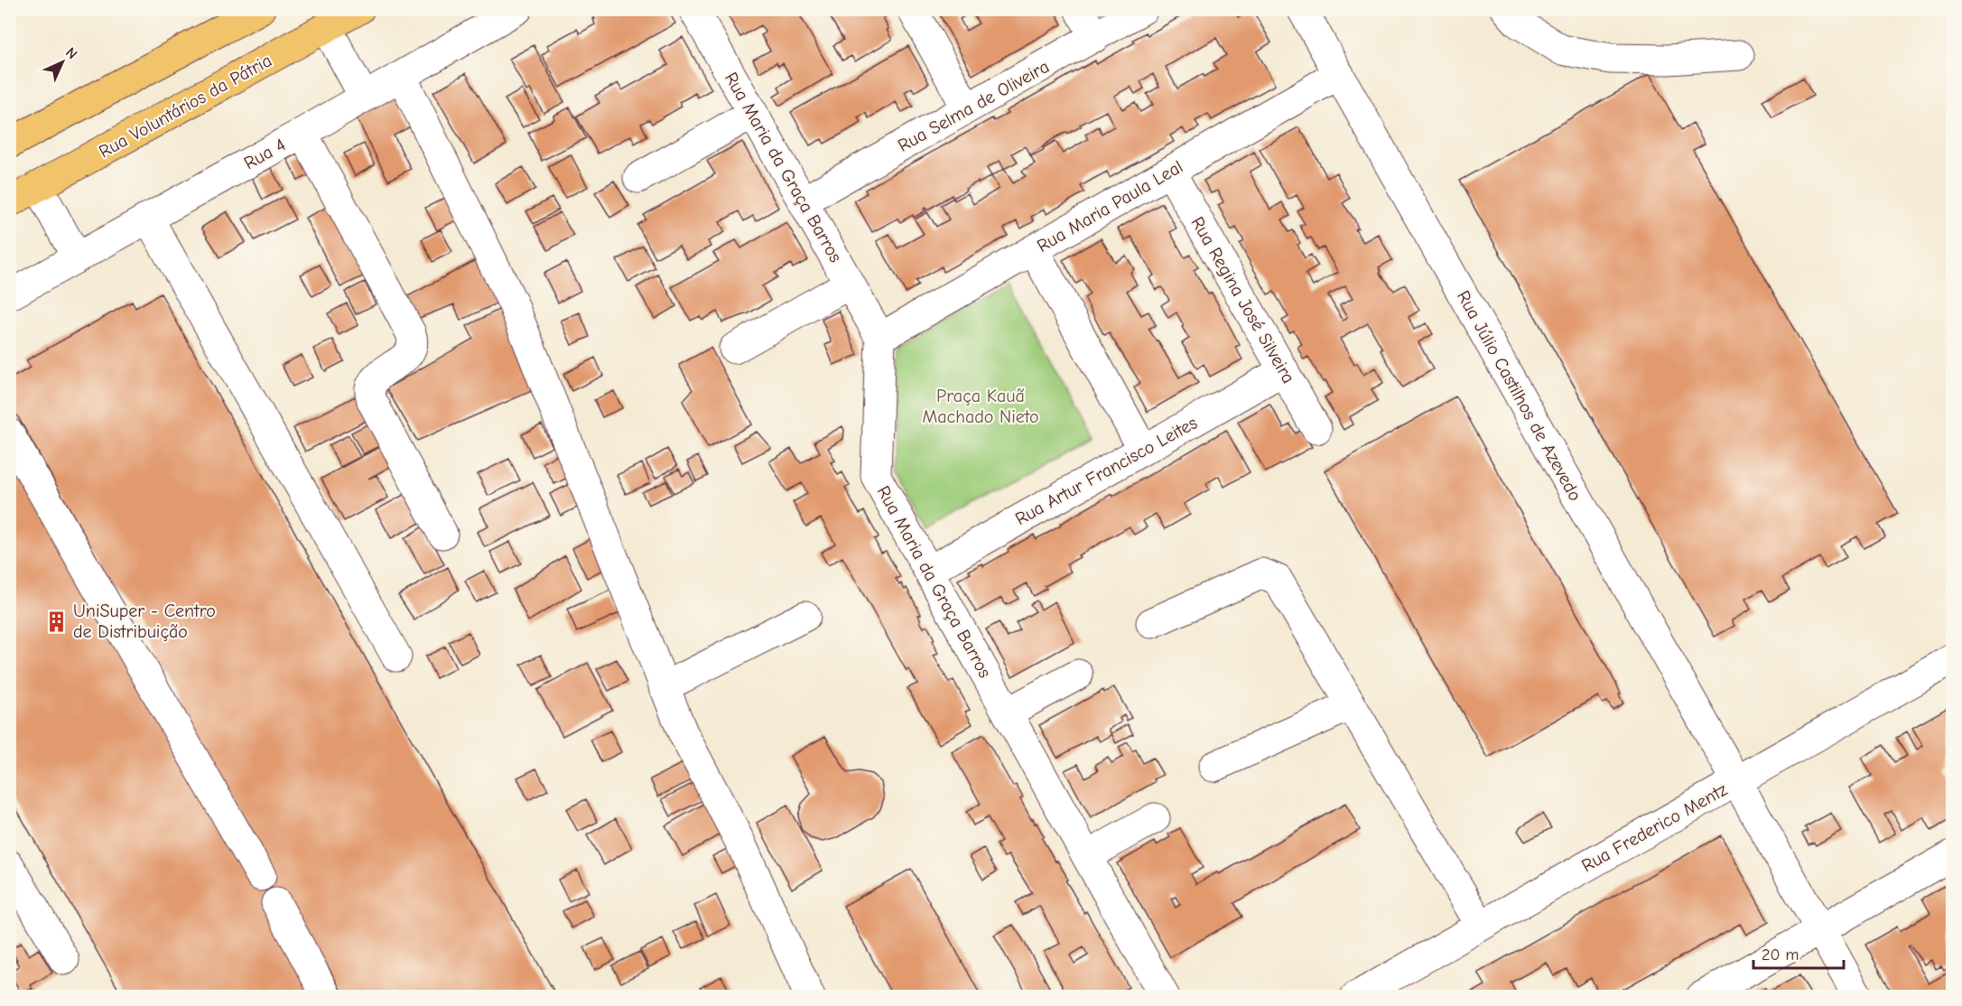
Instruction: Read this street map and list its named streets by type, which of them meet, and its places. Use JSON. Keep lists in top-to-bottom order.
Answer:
{
  "streets": {
    "main road": ["Rua Voluntários da Pátria"],
    "street": [
      "Rua Selma de Oliveira",
      "Rua 4",
      "Rua Maria da Graça Barros",
      "Rua Maria Paula Leal",
      "Rua Regina José Silveira",
      "Rua Júlio Castilhos de Azevedo",
      "Rua Artur Francisco Leites",
      "Rua Frederico Mentz"
    ]
  },
  "crossings": [
    ["Rua Selma de Oliveira", "Rua Maria da Graça Barros"],
    ["Rua Maria da Graça Barros", "Rua Maria Paula Leal"],
    ["Rua Maria da Graça Barros", "Rua Artur Francisco Leites"],
    ["Rua Maria Paula Leal", "Rua Regina José Silveira"],
    ["Rua Maria Paula Leal", "Rua Júlio Castilhos de Azevedo"],
    ["Rua Regina José Silveira", "Rua Artur Francisco Leites"],
    ["Rua Júlio Castilhos de Azevedo", "Rua Frederico Mentz"]
  ],
  "parks": ["Praça Kauã Machado Nieto"],
  "places": {
    "building": ["UniSuper - Centro de Distribuição"]
  },
  "scale_bar": "20 m",
  "north": "top right"
}
